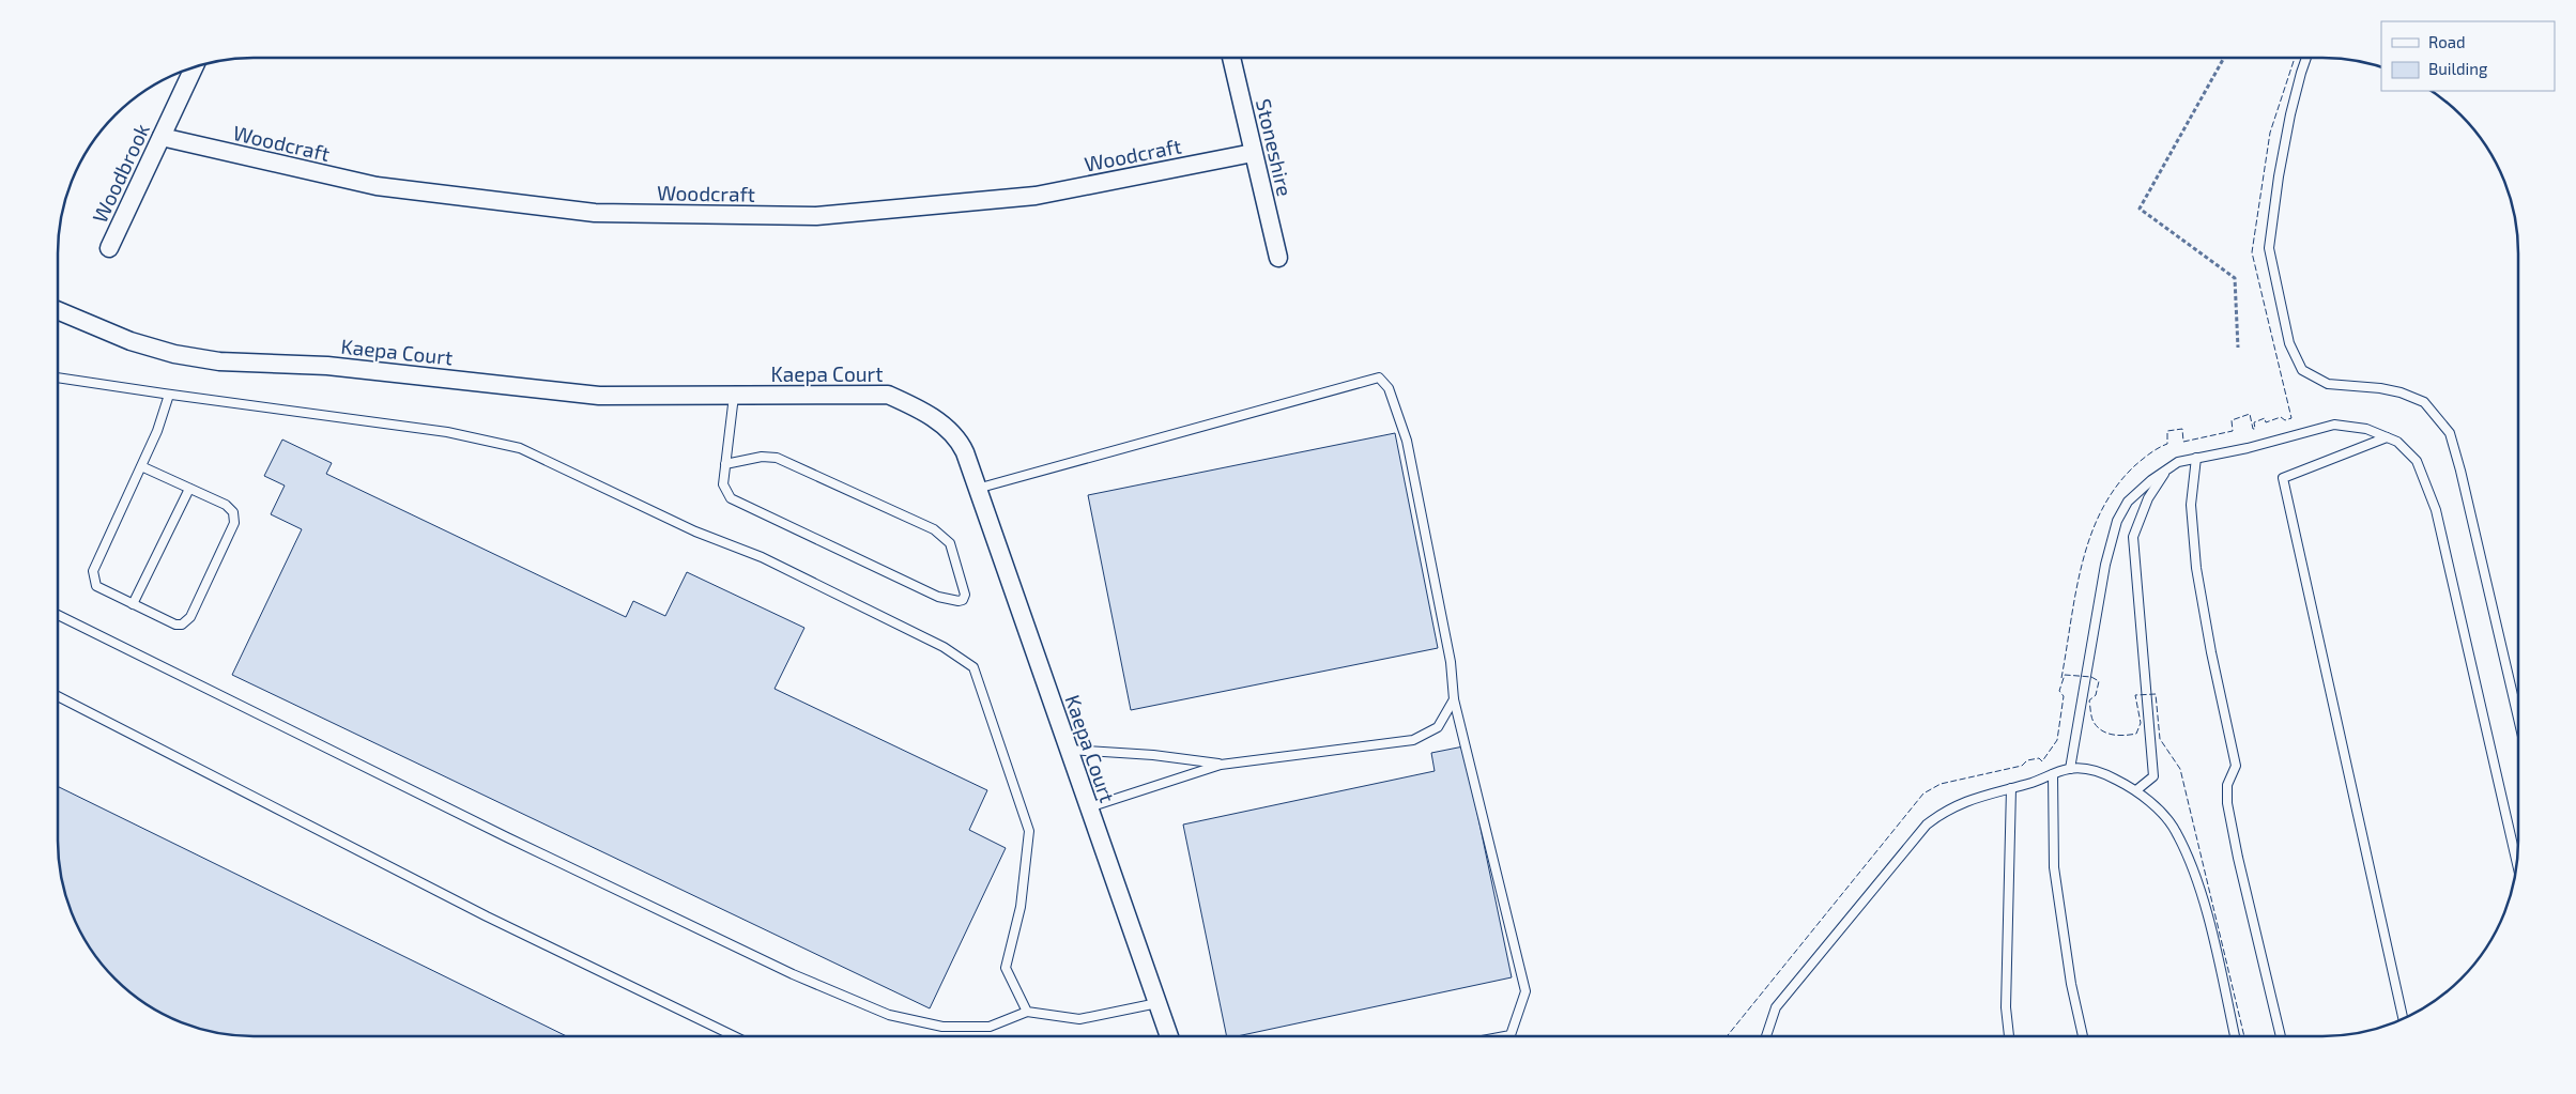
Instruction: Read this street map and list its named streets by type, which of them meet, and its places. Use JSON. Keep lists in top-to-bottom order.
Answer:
{
  "streets": {
    "street": [
      "Woodcraft",
      "Stoneshire",
      "Woodbrook",
      "Kaepa Court"
    ]
  },
  "crossings": [
    ["Woodcraft", "Stoneshire"],
    ["Woodcraft", "Woodbrook"]
  ],
  "legend": ["Road", "Building"]
}
